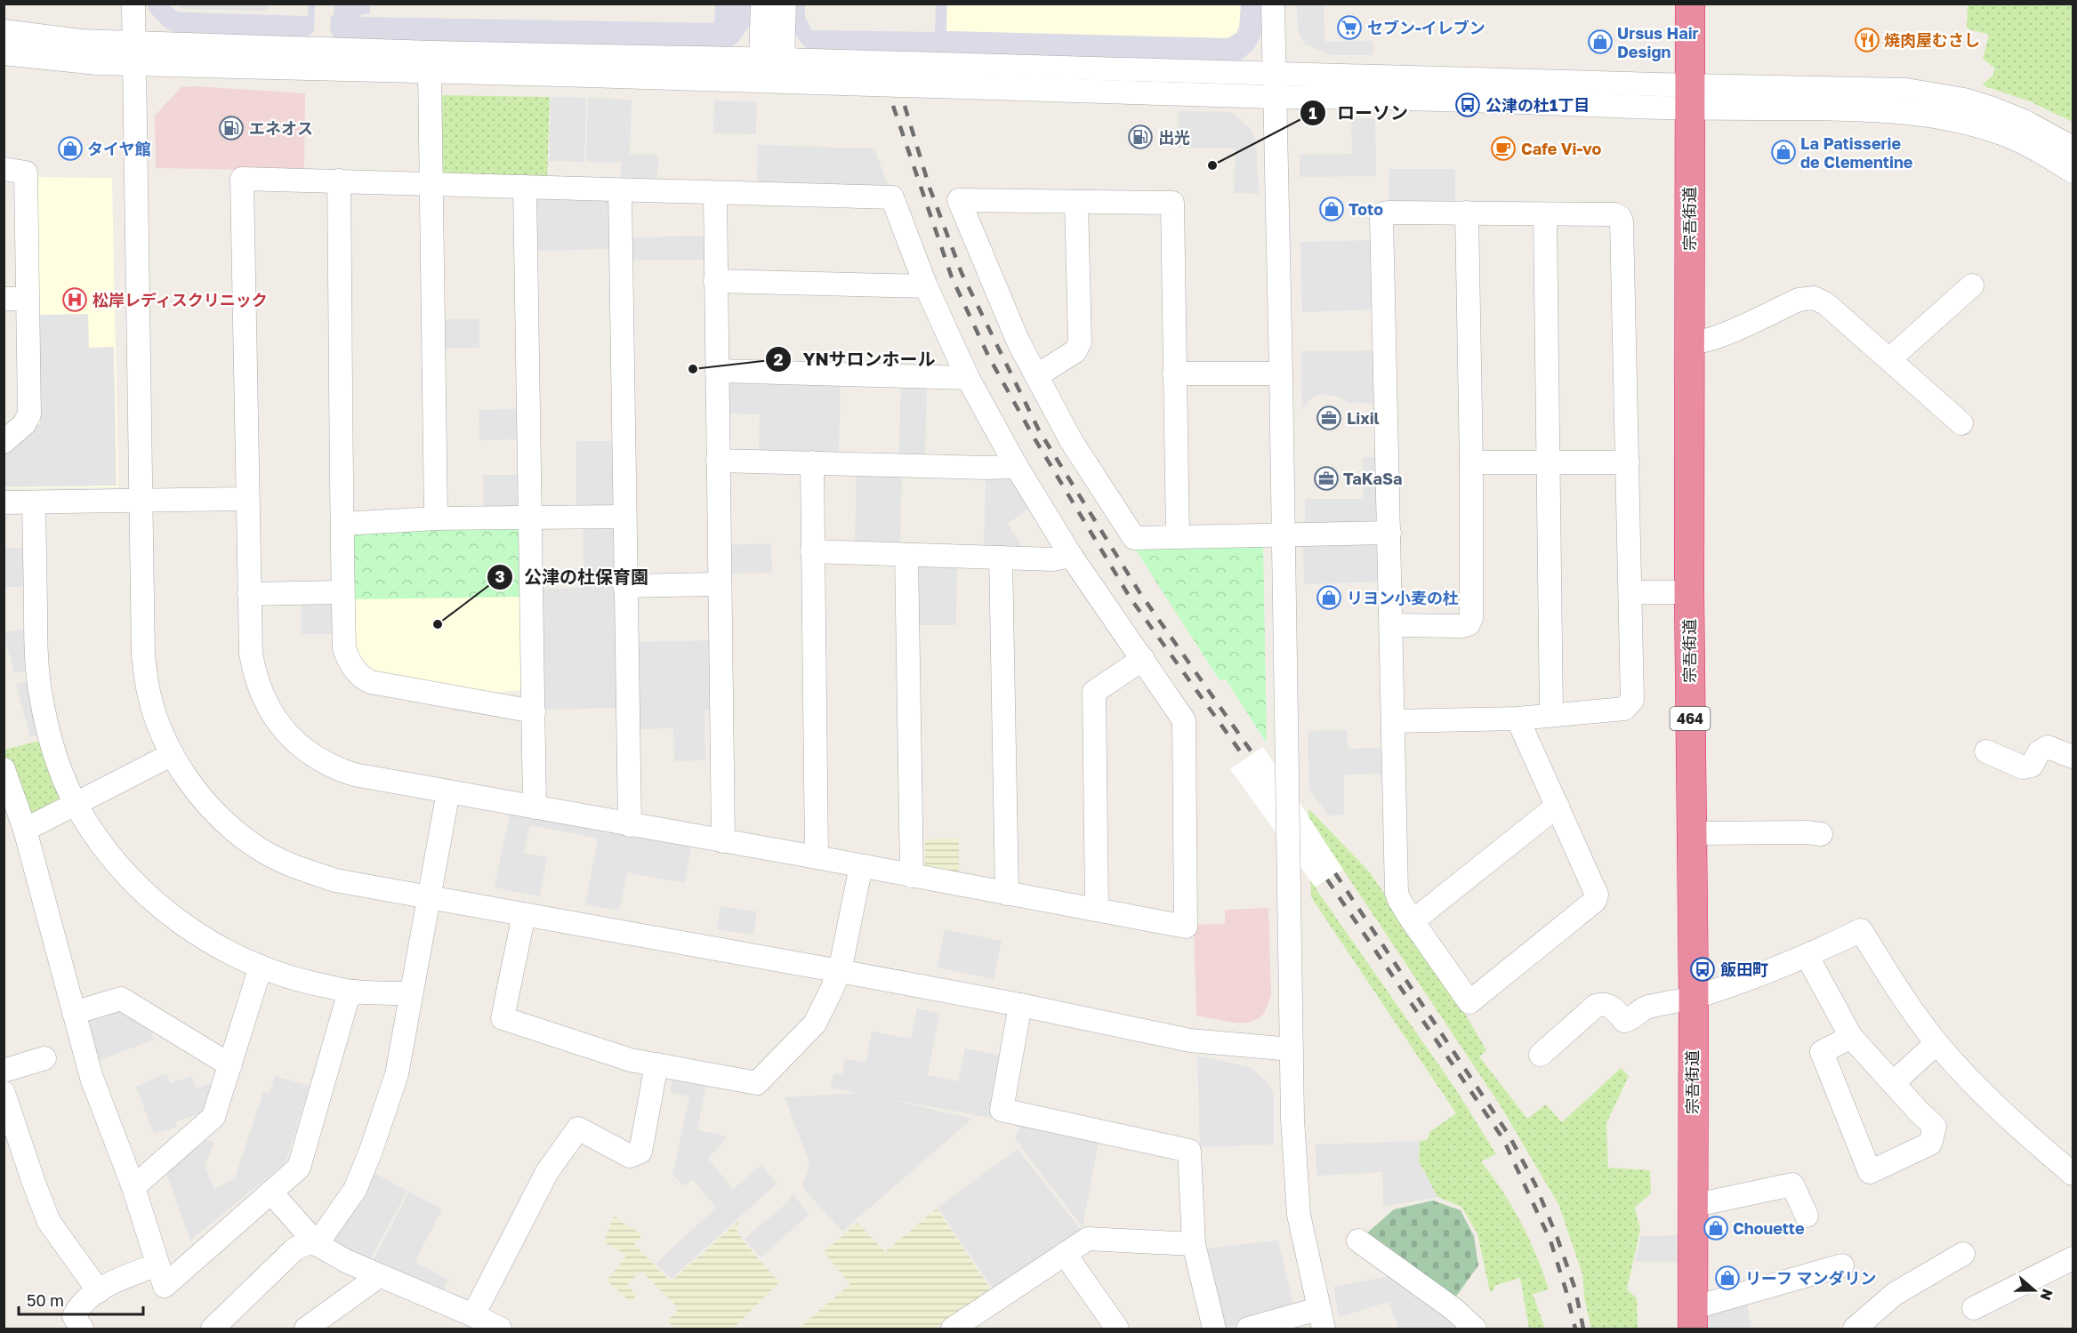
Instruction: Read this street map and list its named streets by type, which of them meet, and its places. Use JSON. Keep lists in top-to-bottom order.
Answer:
{
  "streets": {
    "highway": ["宗吾街道", "464"]
  },
  "places": {
    "supermarket": ["セブン-イレブン"],
    "restaurant": ["焼肉屋むさし"],
    "shop": [
      "Ursus Hair Design",
      "タイヤ館",
      "La Patisserie de Clementine",
      "Toto",
      "リヨン小麦の杜",
      "Chouette",
      "リーフ マンダリン"
    ],
    "bus stop": ["公津の杜1丁目", "飯田町"],
    "fuel station": ["エネオス", "出光"],
    "cafe": ["Cafe Vi-vo"],
    "other": ["ローソン", "YNサロンホール", "公津の杜保育園"],
    "hospital": ["松岸レディスクリニック"],
    "office": ["Lixil", "TaKaSa"]
  },
  "scale_bar": "50 m",
  "north": "right"
}
